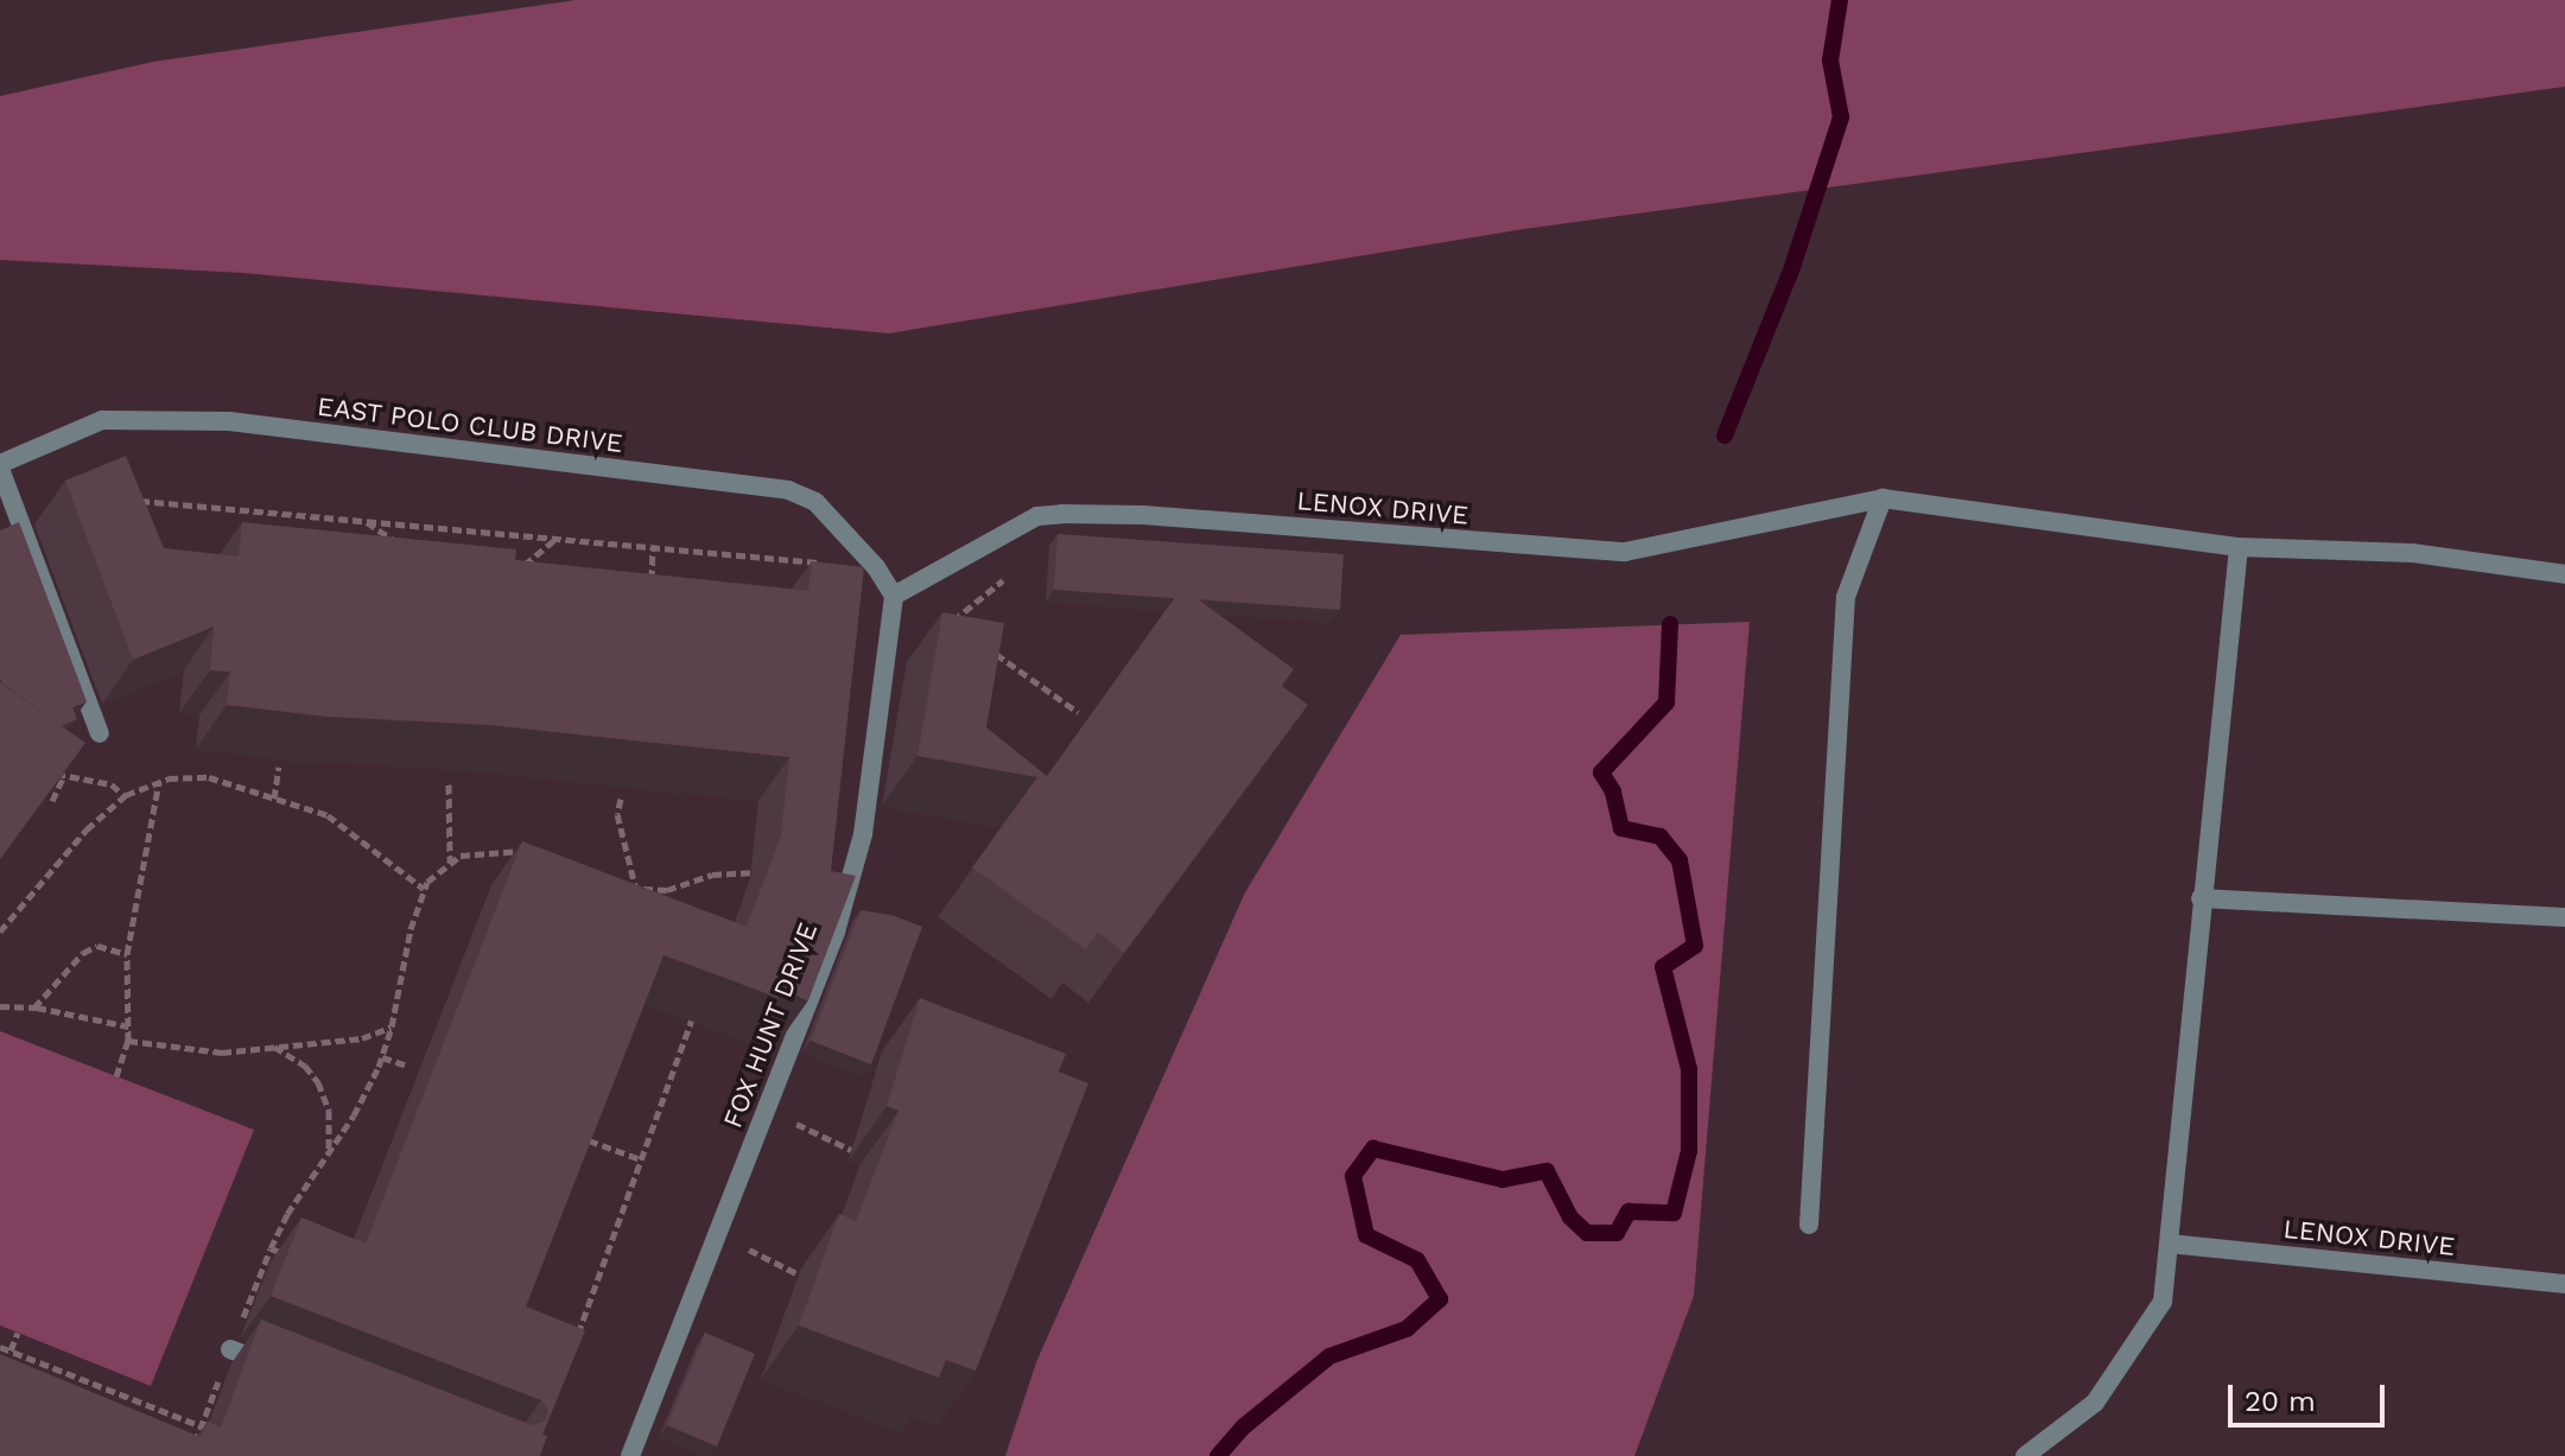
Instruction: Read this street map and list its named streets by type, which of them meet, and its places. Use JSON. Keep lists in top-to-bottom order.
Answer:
{
  "streets": {
    "street": ["EAST POLO CLUB DRIVE", "LENOX DRIVE", "FOX HUNT DRIVE"]
  },
  "crossings": [
    ["EAST POLO CLUB DRIVE", "LENOX DRIVE"],
    ["EAST POLO CLUB DRIVE", "FOX HUNT DRIVE"],
    ["LENOX DRIVE", "FOX HUNT DRIVE"]
  ],
  "scale_bar": "20 m"
}
